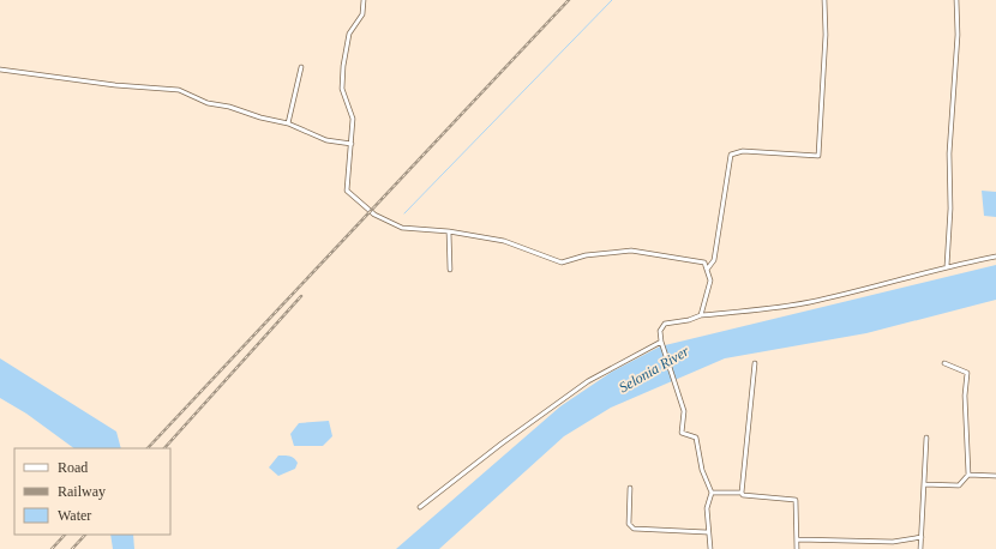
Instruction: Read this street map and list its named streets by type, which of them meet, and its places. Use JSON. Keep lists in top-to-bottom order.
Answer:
{
  "water": ["Selonia River"],
  "legend": ["Road", "Railway", "Water"]
}
